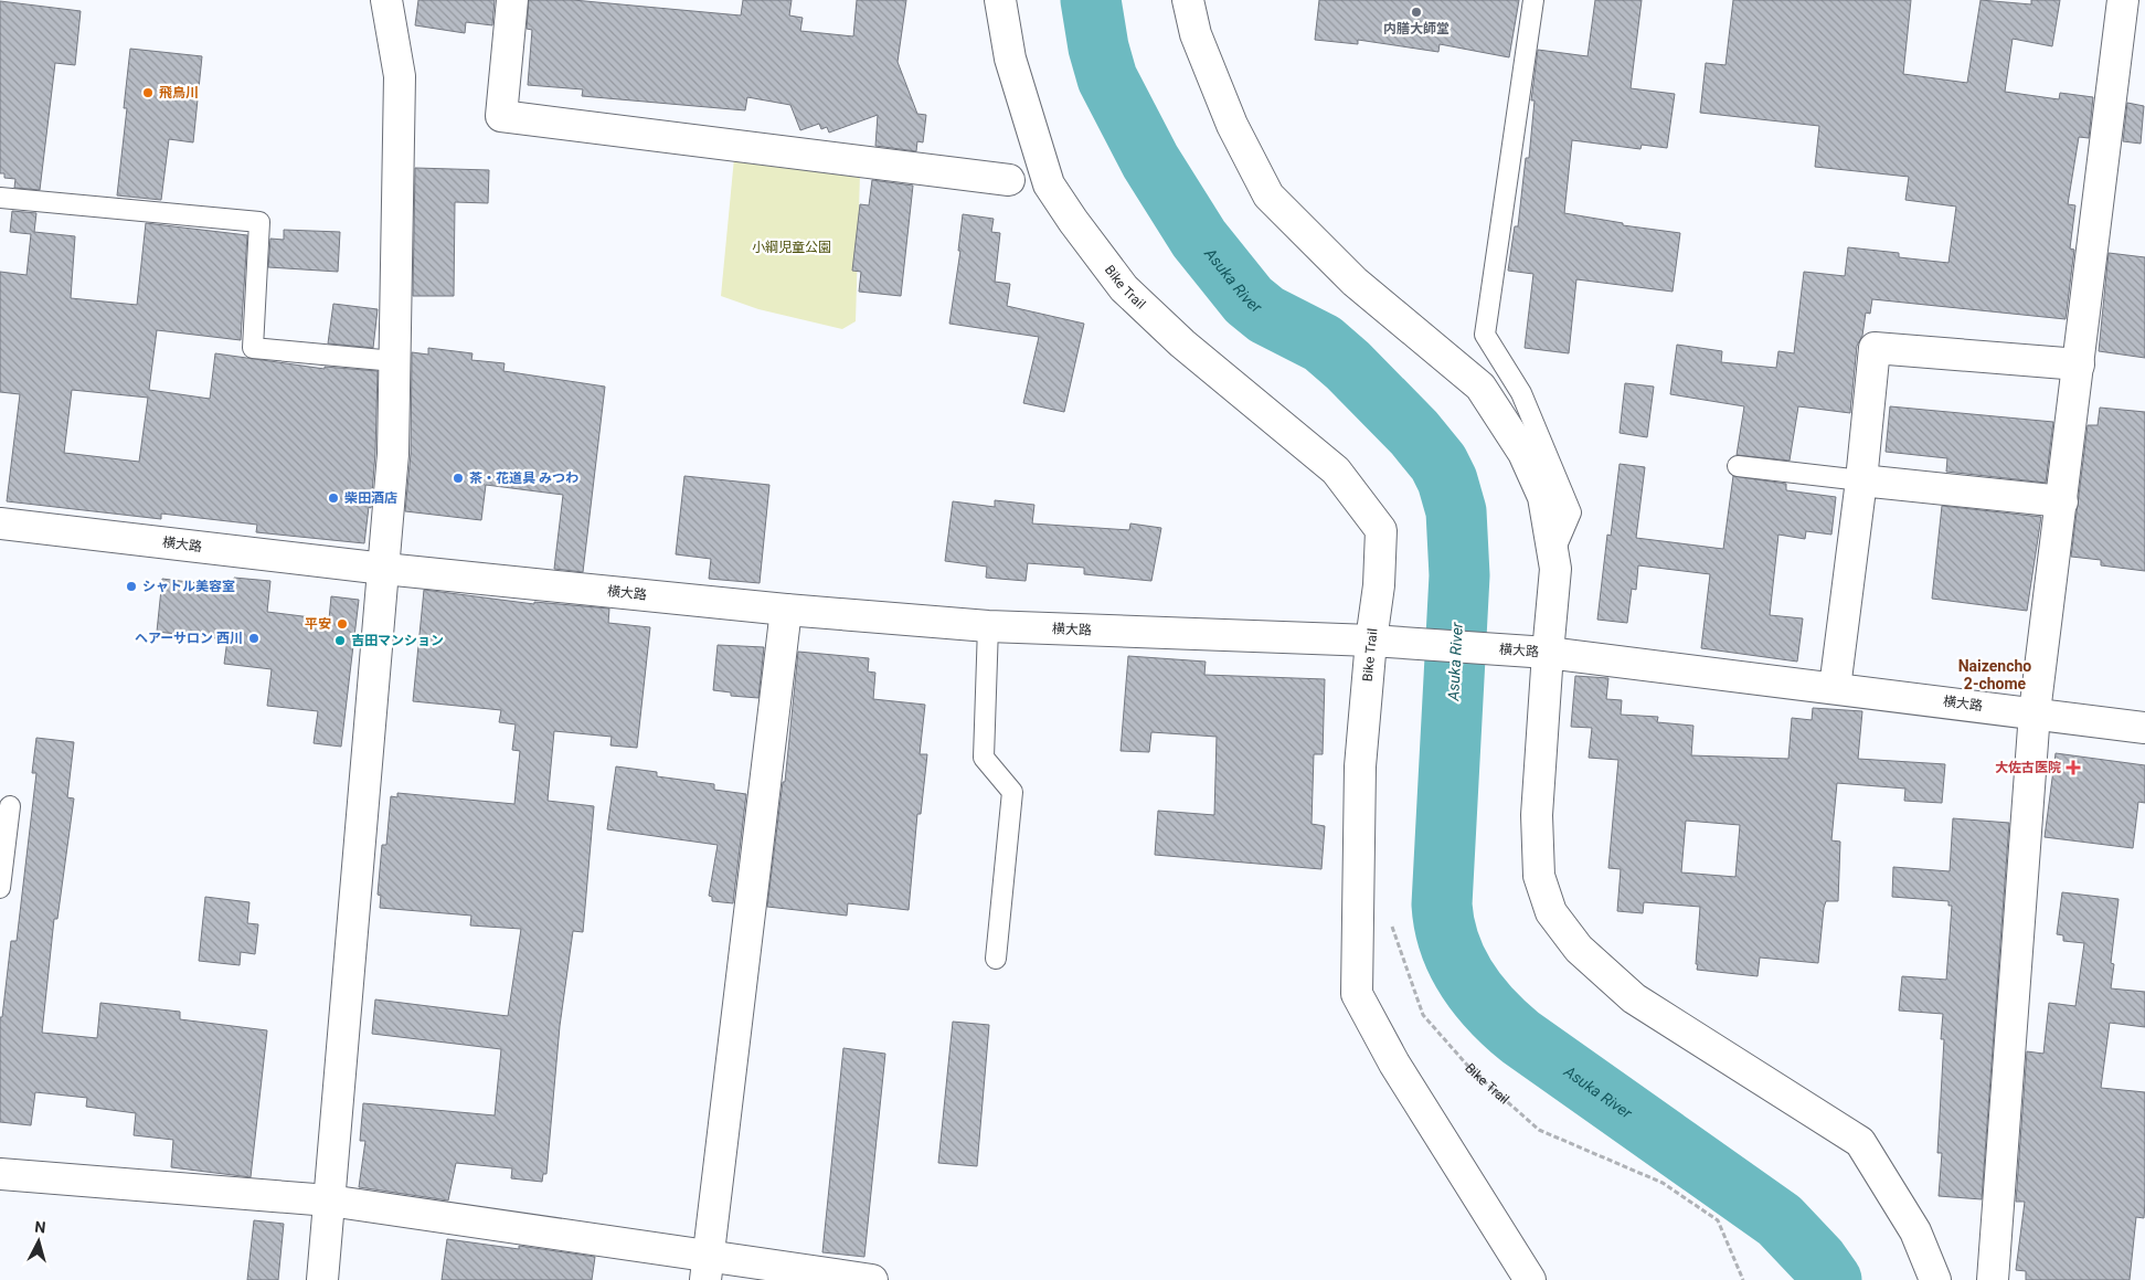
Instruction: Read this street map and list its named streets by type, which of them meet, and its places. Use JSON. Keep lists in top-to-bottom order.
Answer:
{
  "streets": {
    "street": ["Bike Trail", "横大路"]
  },
  "crossings": [
    ["Bike Trail", "横大路"]
  ],
  "districts": ["Naizencho 2-chome"],
  "water": ["Asuka River"],
  "parks": ["小綱児童公園"],
  "places": {
    "other": [
      "内膳大師堂",
      "飛鳥川",
      "茶・花道具 みつわ",
      "柴田酒店",
      "シャトル美容室",
      "平安",
      "ヘアーサロン 西川",
      "吉田マンション"
    ],
    "health": ["大佐古医院"]
  },
  "north": "top"
}
